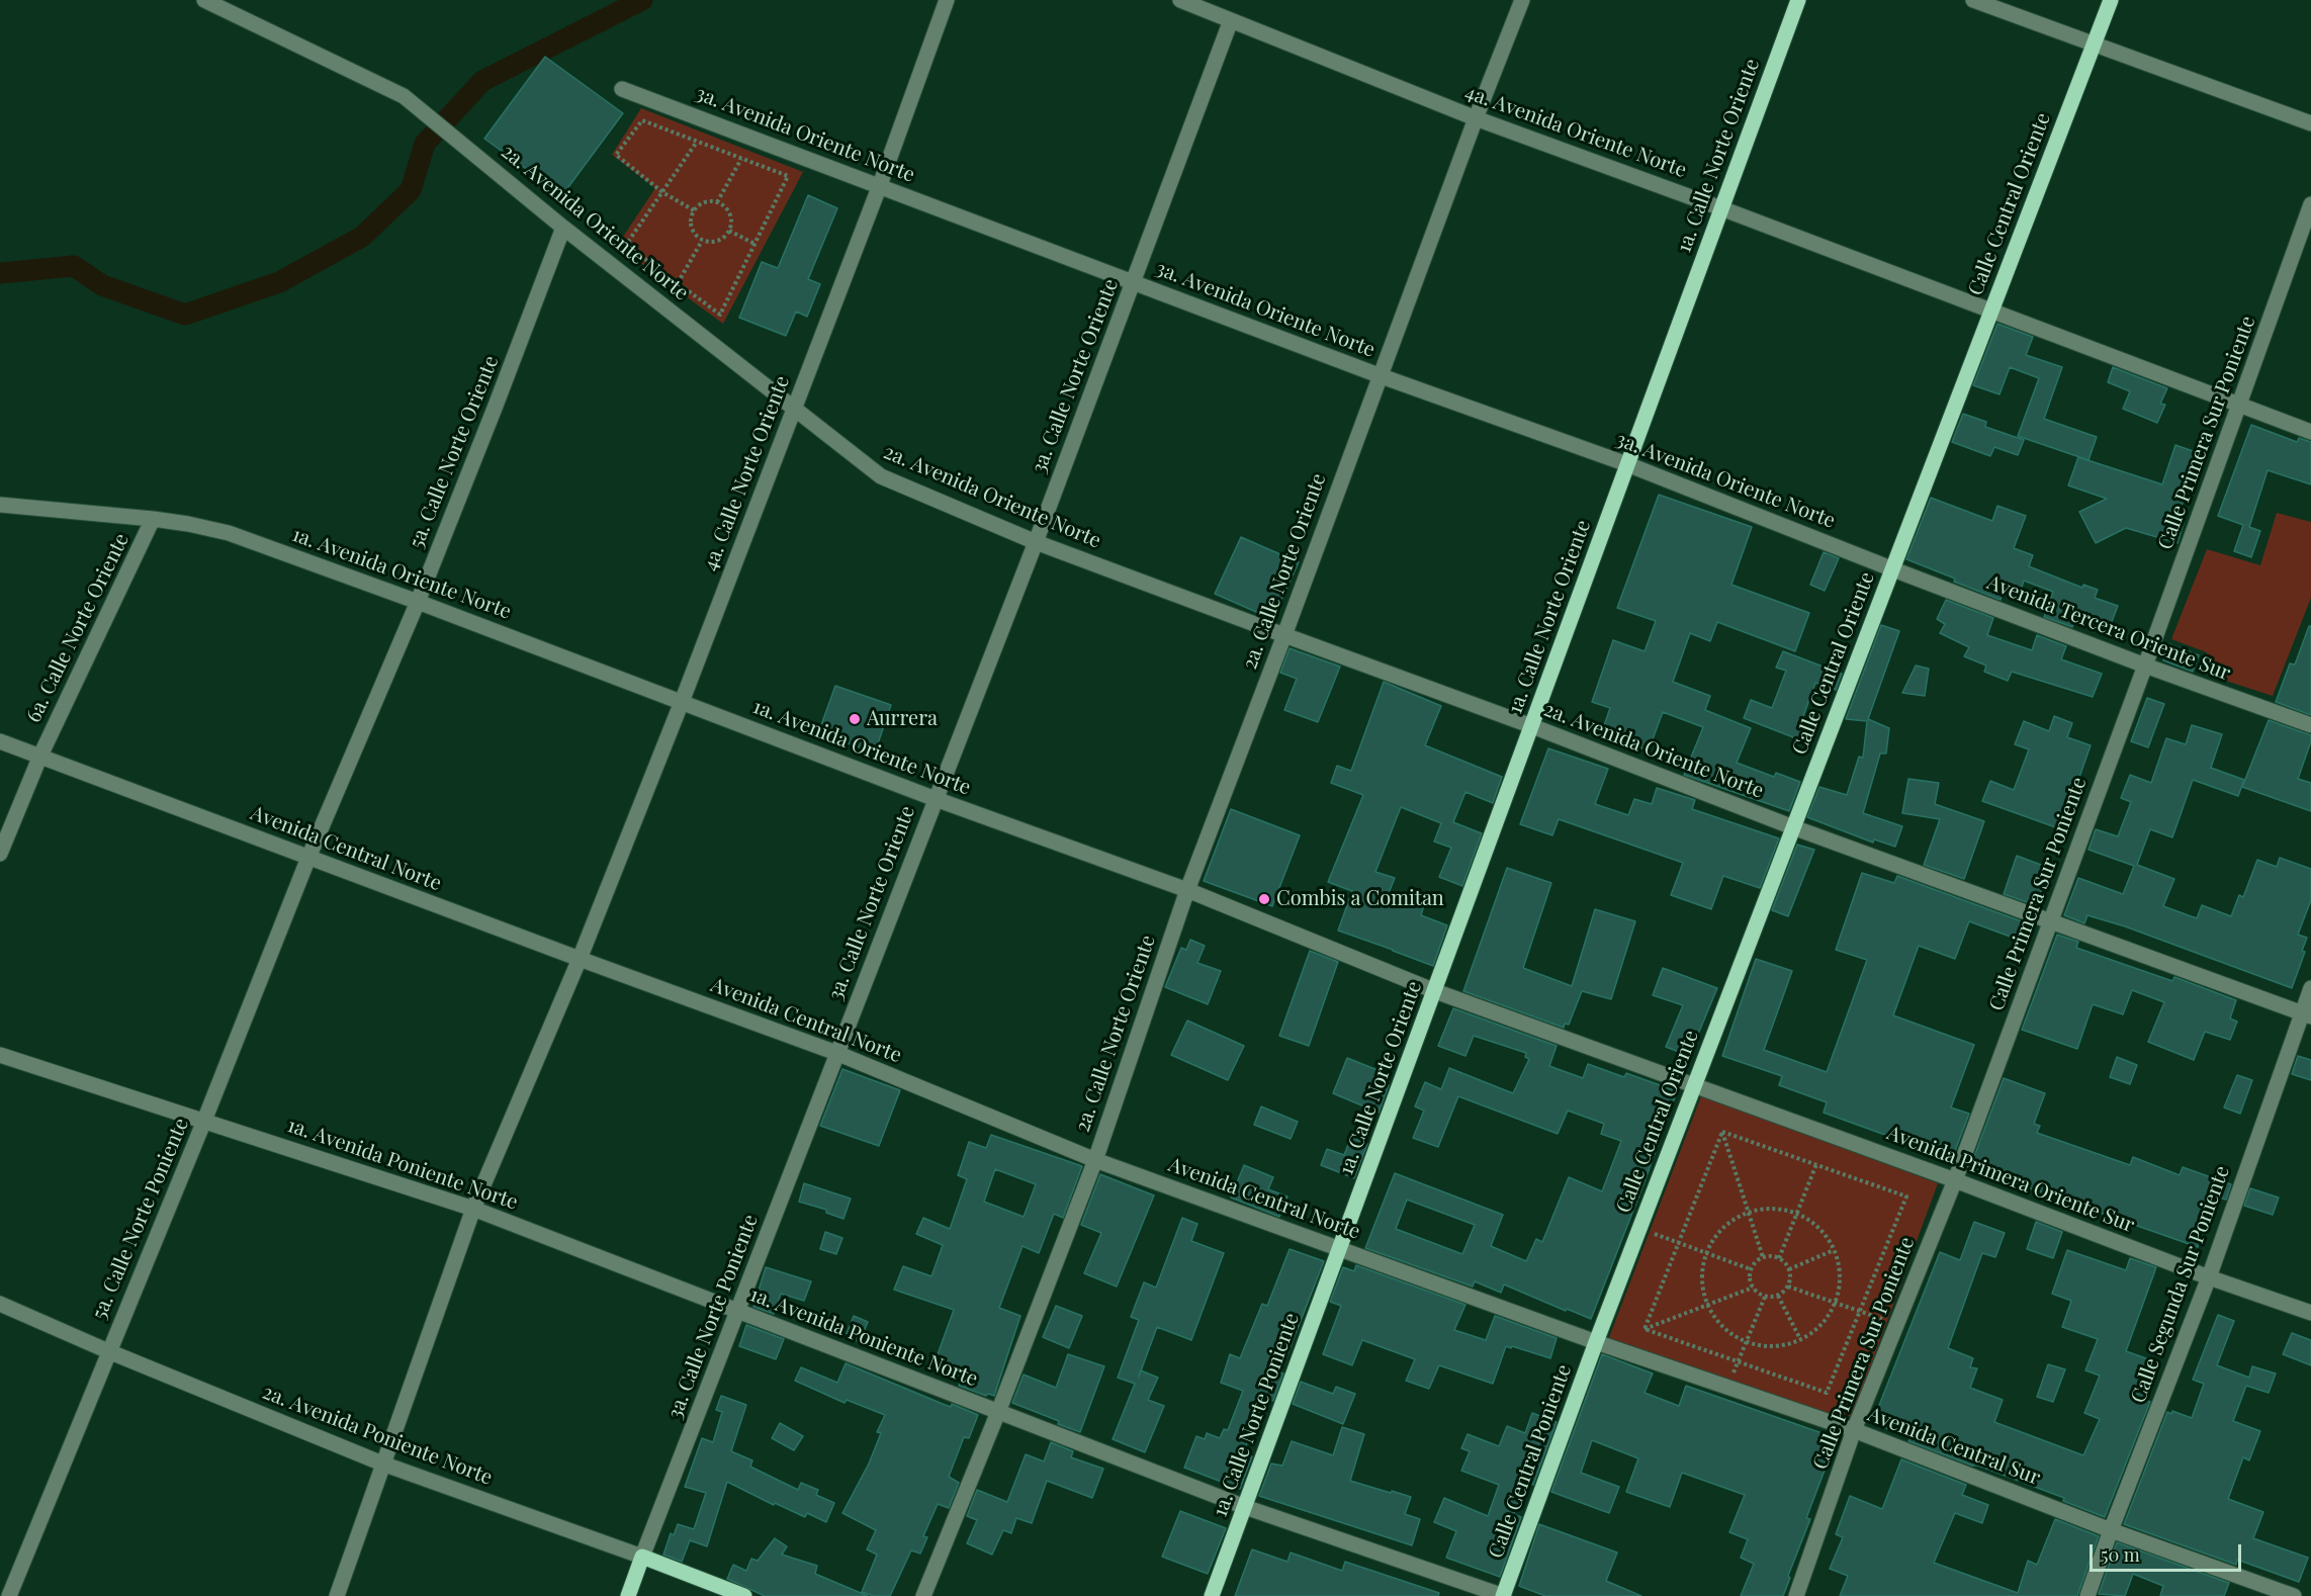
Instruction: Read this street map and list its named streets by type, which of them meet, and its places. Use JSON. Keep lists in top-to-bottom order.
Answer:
{
  "streets": {
    "main road": [
      "1a. Calle Norte Oriente",
      "Calle Central Oriente",
      "3a. Calle Norte Poniente",
      "1a. Calle Norte Poniente",
      "2a. Avenida Poniente Norte",
      "Calle Central Poniente"
    ],
    "street": [
      "4a. Avenida Oriente Norte",
      "3a. Avenida Oriente Norte",
      "2a. Avenida Oriente Norte",
      "3a. Calle Norte Oriente",
      "Calle Primera Sur Poniente",
      "5a. Calle Norte Oriente",
      "4a. Calle Norte Oriente",
      "2a. Calle Norte Oriente",
      "1a. Avenida Oriente Norte",
      "6a. Calle Norte Oriente",
      "Avenida Tercera Oriente Sur",
      "Avenida Central Norte",
      "1a. Avenida Poniente Norte",
      "Avenida Primera Oriente Sur",
      "5a. Calle Norte Poniente",
      "Calle Segunda Sur Poniente",
      "Avenida Central Sur"
    ]
  },
  "crossings": [
    ["4a. Avenida Oriente Norte", "1a. Calle Norte Oriente"],
    ["4a. Avenida Oriente Norte", "Calle Central Oriente"],
    ["4a. Avenida Oriente Norte", "3a. Calle Norte Oriente"],
    ["4a. Avenida Oriente Norte", "Calle Primera Sur Poniente"],
    ["4a. Avenida Oriente Norte", "2a. Calle Norte Oriente"],
    ["3a. Avenida Oriente Norte", "1a. Calle Norte Oriente"],
    ["3a. Avenida Oriente Norte", "Calle Central Oriente"],
    ["3a. Avenida Oriente Norte", "3a. Calle Norte Oriente"],
    ["3a. Avenida Oriente Norte", "4a. Calle Norte Oriente"],
    ["3a. Avenida Oriente Norte", "2a. Calle Norte Oriente"],
    ["3a. Avenida Oriente Norte", "Avenida Tercera Oriente Sur"],
    ["1a. Calle Norte Oriente", "2a. Avenida Oriente Norte"],
    ["1a. Calle Norte Oriente", "1a. Avenida Oriente Norte"],
    ["1a. Calle Norte Oriente", "Avenida Central Norte"],
    ["1a. Calle Norte Oriente", "1a. Calle Norte Poniente"],
    ["Calle Central Oriente", "2a. Avenida Oriente Norte"],
    ["Calle Central Oriente", "1a. Avenida Oriente Norte"],
    ["Calle Central Oriente", "Avenida Tercera Oriente Sur"],
    ["Calle Central Oriente", "Avenida Central Norte"],
    ["Calle Central Oriente", "Avenida Primera Oriente Sur"],
    ["Calle Central Oriente", "Avenida Central Sur"],
    ["Calle Central Oriente", "Calle Central Poniente"],
    ["2a. Avenida Oriente Norte", "3a. Calle Norte Oriente"],
    ["2a. Avenida Oriente Norte", "Calle Primera Sur Poniente"],
    ["2a. Avenida Oriente Norte", "5a. Calle Norte Oriente"],
    ["2a. Avenida Oriente Norte", "4a. Calle Norte Oriente"],
    ["2a. Avenida Oriente Norte", "2a. Calle Norte Oriente"],
    ["2a. Avenida Oriente Norte", "Calle Segunda Sur Poniente"],
    ["3a. Calle Norte Oriente", "1a. Avenida Oriente Norte"],
    ["3a. Calle Norte Oriente", "Avenida Central Norte"],
    ["3a. Calle Norte Oriente", "3a. Calle Norte Poniente"],
    ["Calle Primera Sur Poniente", "Avenida Tercera Oriente Sur"],
    ["Calle Primera Sur Poniente", "Avenida Primera Oriente Sur"],
    ["Calle Primera Sur Poniente", "Avenida Central Sur"],
    ["5a. Calle Norte Oriente", "1a. Avenida Oriente Norte"],
    ["5a. Calle Norte Oriente", "Avenida Central Norte"],
    ["5a. Calle Norte Oriente", "5a. Calle Norte Poniente"],
    ["4a. Calle Norte Oriente", "1a. Avenida Oriente Norte"],
    ["4a. Calle Norte Oriente", "Avenida Central Norte"],
    ["4a. Calle Norte Oriente", "1a. Avenida Poniente Norte"],
    ["4a. Calle Norte Oriente", "2a. Avenida Poniente Norte"],
    ["2a. Calle Norte Oriente", "1a. Avenida Oriente Norte"],
    ["2a. Calle Norte Oriente", "Avenida Central Norte"],
    ["2a. Calle Norte Oriente", "1a. Avenida Poniente Norte"],
    ["1a. Avenida Oriente Norte", "6a. Calle Norte Oriente"],
    ["1a. Avenida Oriente Norte", "Avenida Primera Oriente Sur"],
    ["6a. Calle Norte Oriente", "Avenida Central Norte"],
    ["Avenida Central Norte", "5a. Calle Norte Poniente"],
    ["Avenida Central Norte", "3a. Calle Norte Poniente"],
    ["Avenida Central Norte", "1a. Calle Norte Poniente"],
    ["Avenida Central Norte", "Avenida Central Sur"],
    ["Avenida Central Norte", "Calle Central Poniente"],
    ["1a. Avenida Poniente Norte", "5a. Calle Norte Poniente"],
    ["1a. Avenida Poniente Norte", "3a. Calle Norte Poniente"],
    ["1a. Avenida Poniente Norte", "1a. Calle Norte Poniente"],
    ["1a. Avenida Poniente Norte", "Calle Central Poniente"],
    ["Avenida Primera Oriente Sur", "Calle Segunda Sur Poniente"],
    ["5a. Calle Norte Poniente", "2a. Avenida Poniente Norte"],
    ["Calle Segunda Sur Poniente", "Avenida Central Sur"],
    ["3a. Calle Norte Poniente", "2a. Avenida Poniente Norte"],
    ["Avenida Central Sur", "Calle Central Poniente"]
  ],
  "places": ["Aurrera", "Combis a Comitan"],
  "scale_bar": "50 m"
}
